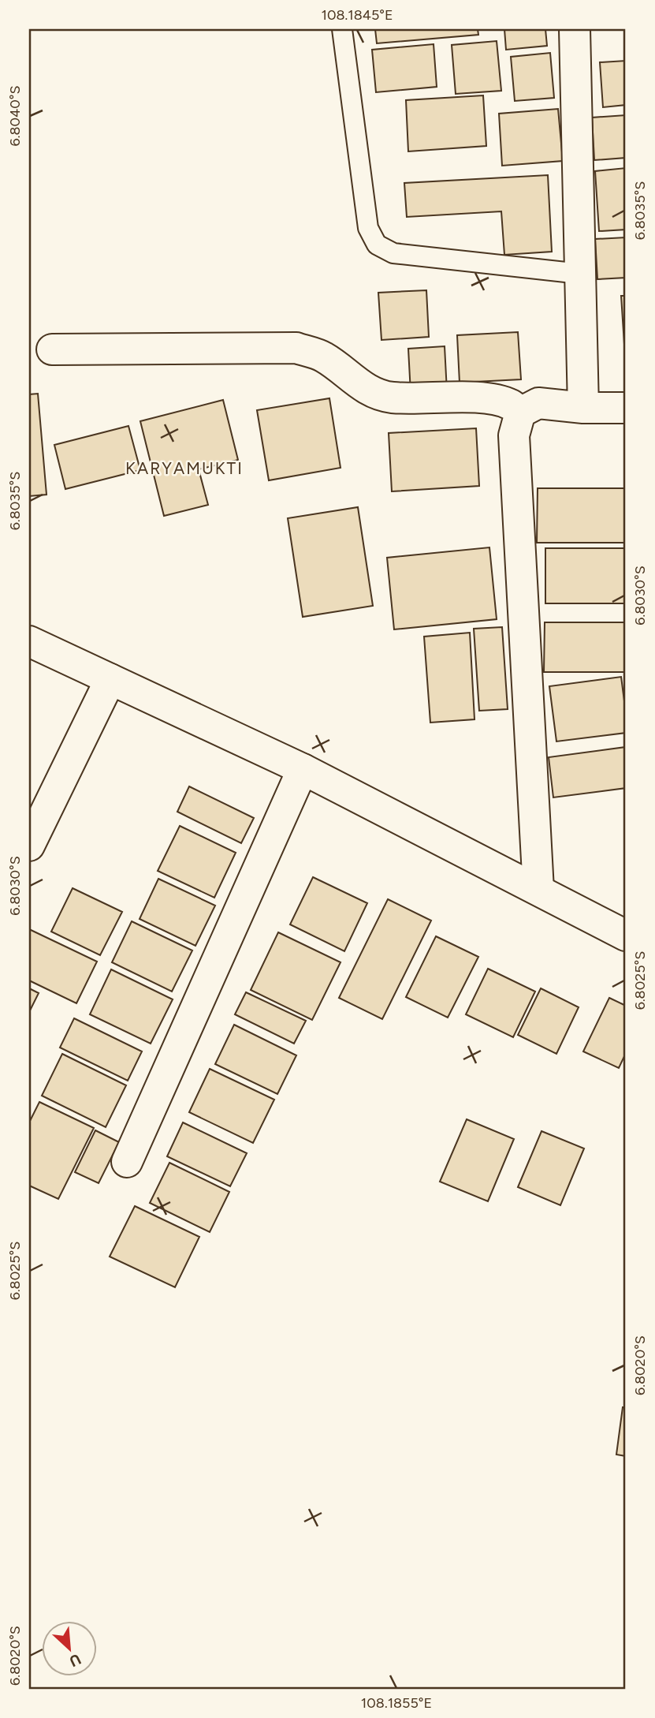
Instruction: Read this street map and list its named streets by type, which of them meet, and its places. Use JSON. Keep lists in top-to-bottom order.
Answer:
{
  "districts": ["KARYAMUKTI"],
  "north": "bottom right",
  "coordinates": [
    "108.1845°E",
    "6.8040°S",
    "6.8035°S",
    "6.8030°S",
    "6.8025°S",
    "6.8020°S",
    "108.1855°E"
  ]
}
